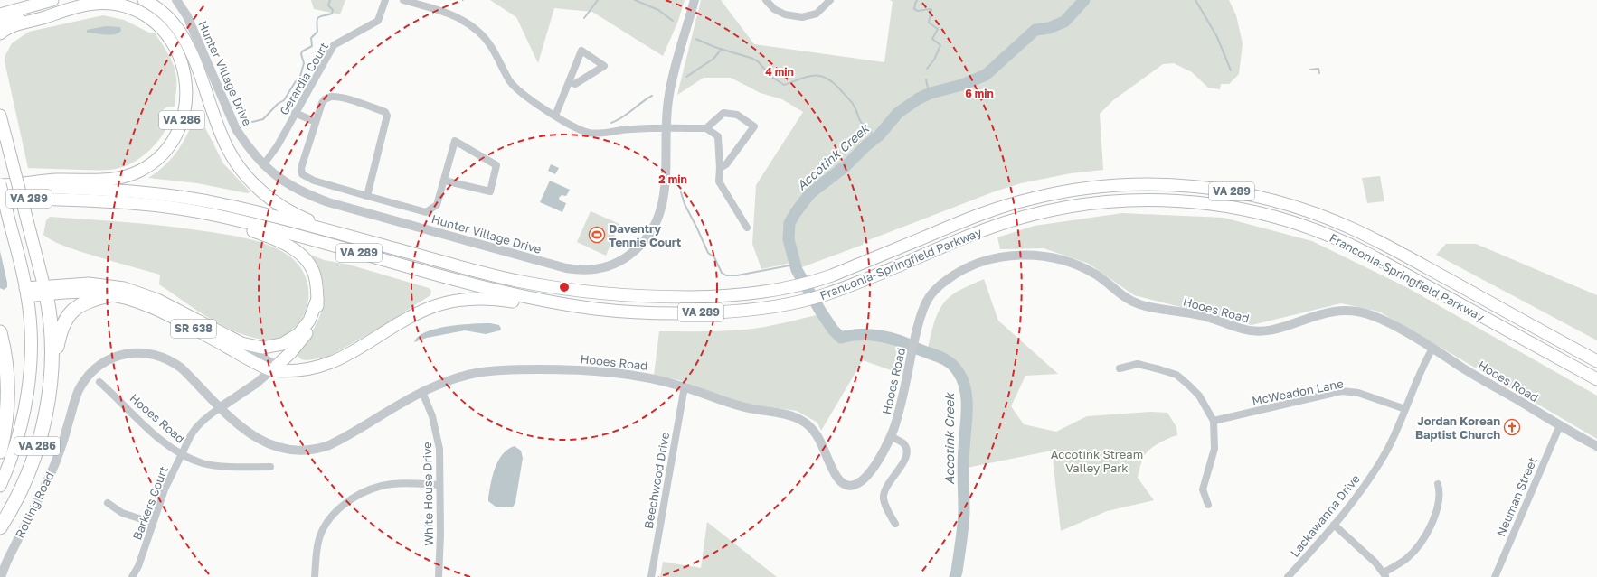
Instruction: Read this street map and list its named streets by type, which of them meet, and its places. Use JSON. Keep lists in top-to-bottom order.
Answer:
{
  "streets": {
    "highway": ["VA 286"],
    "main road": ["VA 289", "Franconia-Springfield Parkway", "SR 638"],
    "street": [
      "Hunter Village Drive",
      "Gerardia Court",
      "Hooes Road",
      "McWeadon Lane",
      "Beechwood Drive",
      "White House Drive",
      "Neuman Street",
      "Barkers Court",
      "Rolling Road",
      "Lackawanna Drive"
    ]
  },
  "crossings": [
    ["Hunter Village Drive", "Gerardia Court"],
    ["VA 286", "Franconia-Springfield Parkway"],
    ["VA 286", "SR 638"],
    ["Hooes Road", "Beechwood Drive"],
    ["Hooes Road", "White House Drive"],
    ["Hooes Road", "Neuman Street"],
    ["Hooes Road", "Barkers Court"],
    ["Hooes Road", "Rolling Road"],
    ["Hooes Road", "Lackawanna Drive"],
    ["McWeadon Lane", "Lackawanna Drive"],
    ["Barkers Court", "Rolling Road"]
  ],
  "water": ["Accotink Creek"],
  "parks": ["Accotink Stream Valley Park"],
  "places": {
    "sports": ["Daventry Tennis Court"],
    "church": ["Jordan Korean Baptist Church"]
  },
  "rings": ["4 min", "6 min", "2 min"]
}
